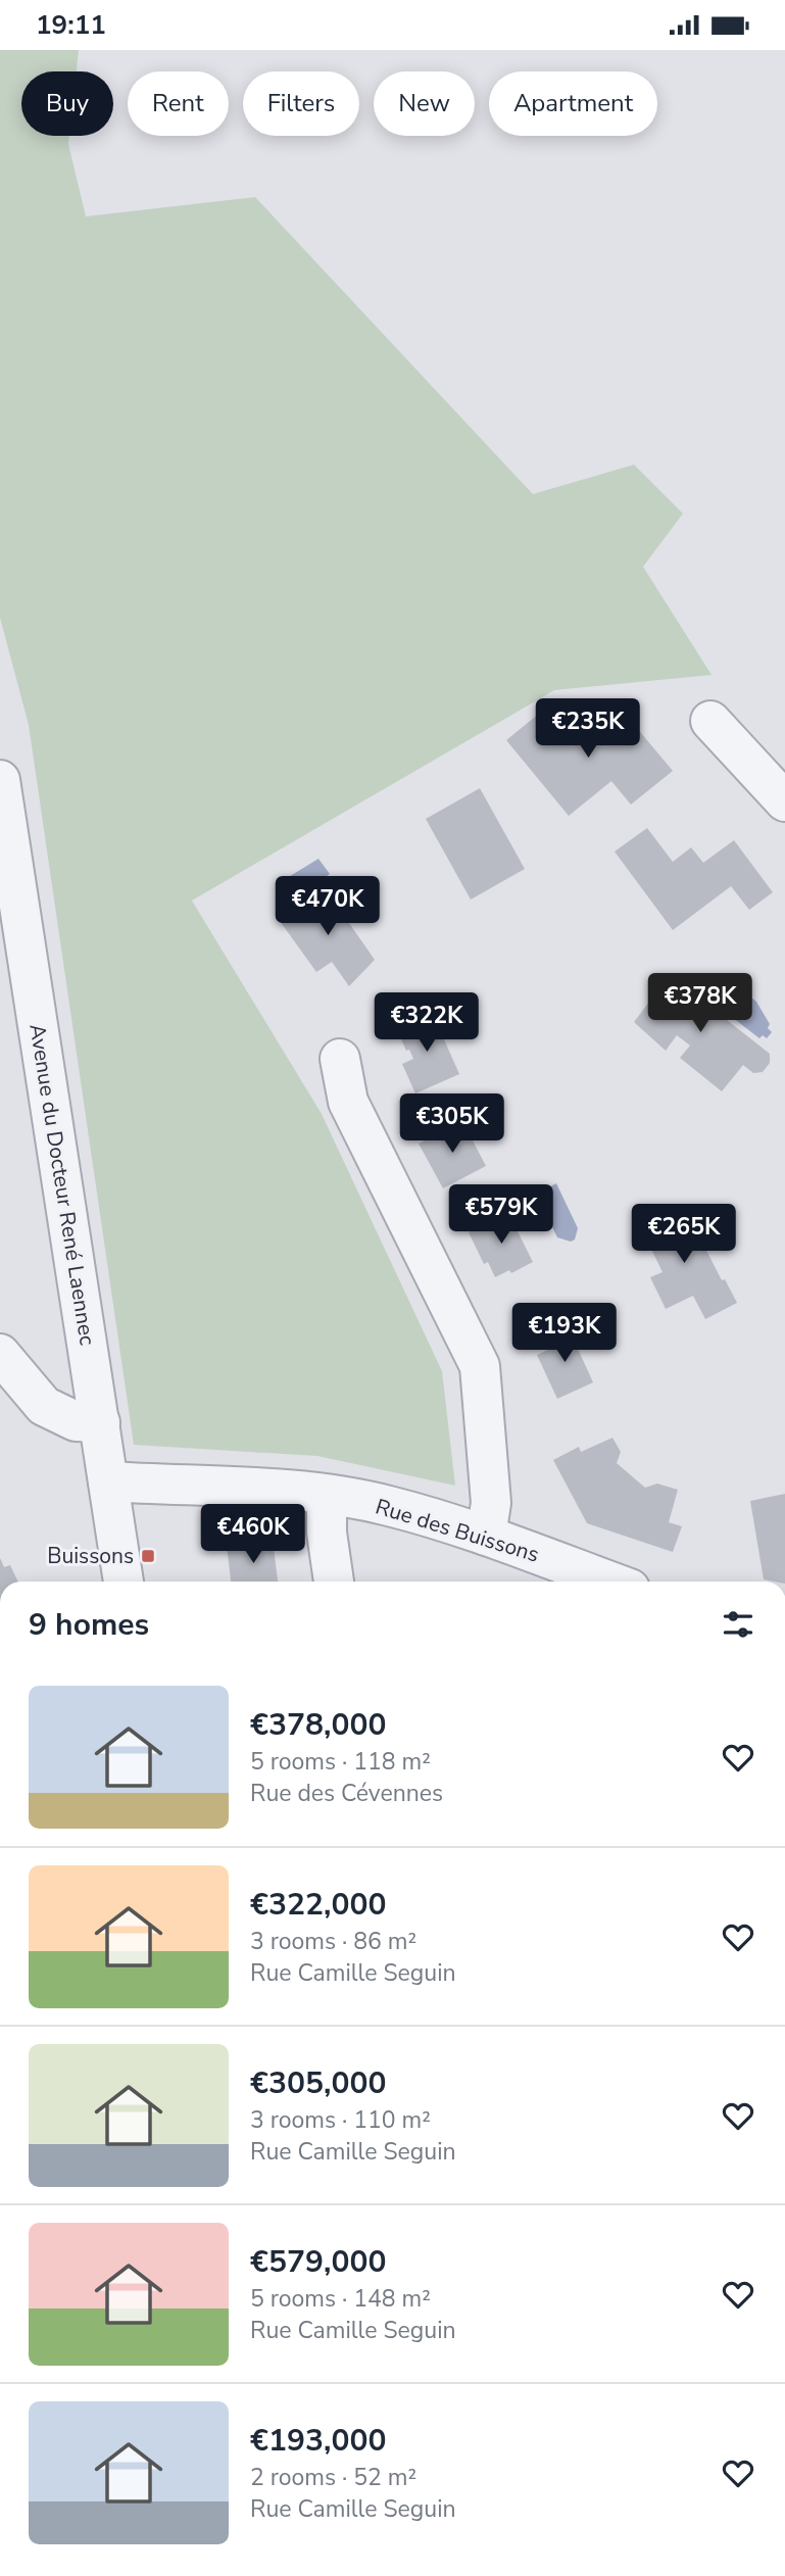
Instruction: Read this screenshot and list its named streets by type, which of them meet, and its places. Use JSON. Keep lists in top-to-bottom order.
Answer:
{
  "streets": {
    "street": ["Avenue du Docteur René Laennec", "Rue des Buissons"]
  },
  "crossings": [
    ["Avenue du Docteur René Laennec", "Rue des Buissons"]
  ],
  "places": {
    "transit": ["Buissons"]
  },
  "page": {
    "status": "19:11",
    "chip": [
      "Buy",
      "Rent",
      "Filters",
      "New",
      "Apartment"
    ],
    "price": [
      "€235K",
      "€470K",
      "€378K",
      "€322K",
      "€305K",
      "€579K",
      "€265K",
      "€193K",
      "€460K"
    ],
    "heading": "9 homes",
    "list": [
      {
        "name": "€378,000",
        "note": "5 rooms · 118 m² · Rue des Cévennes"
      },
      {
        "name": "€322,000",
        "note": "3 rooms · 86 m² · Rue Camille Seguin"
      },
      {
        "name": "€305,000",
        "note": "3 rooms · 110 m² · Rue Camille Seguin"
      },
      {
        "name": "€579,000",
        "note": "5 rooms · 148 m² · Rue Camille Seguin"
      },
      {
        "name": "€193,000",
        "note": "2 rooms · 52 m² · Rue Camille Seguin"
      }
    ]
  }
}
